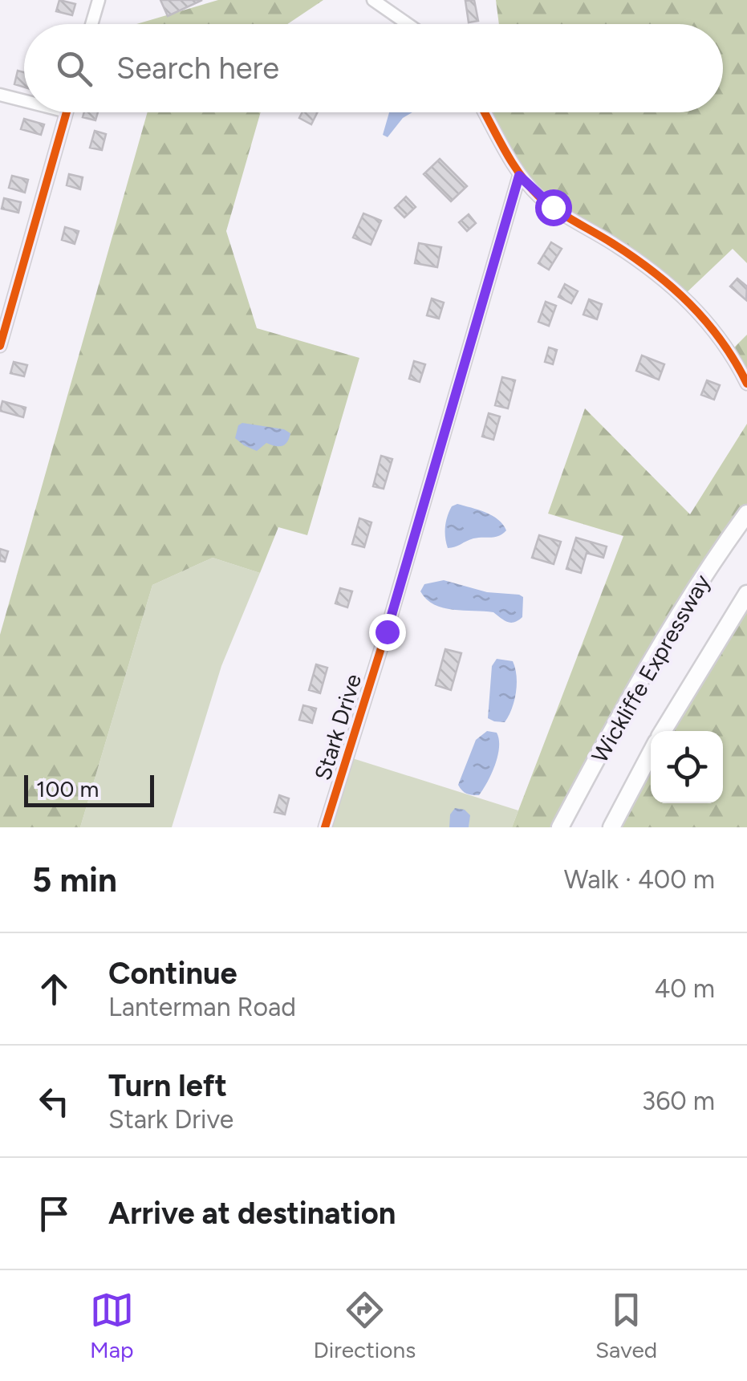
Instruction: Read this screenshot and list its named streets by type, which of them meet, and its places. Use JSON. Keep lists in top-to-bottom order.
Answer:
{
  "streets": {
    "highway": ["Wickliffe Expressway"],
    "street": ["Stark Drive"]
  },
  "scale_bar": "100 m",
  "page": {
    "search": "Search here",
    "scale": "100 m",
    "heading": ["5 min", "Walk · 400 m"],
    "list": [
      ["Continue", "Lanterman Road", "40 m"],
      ["Turn left", "Stark Drive", "360 m"],
      "Arrive at destination"
    ],
    "nav": ["Map", "Directions", "Saved"]
  }
}
